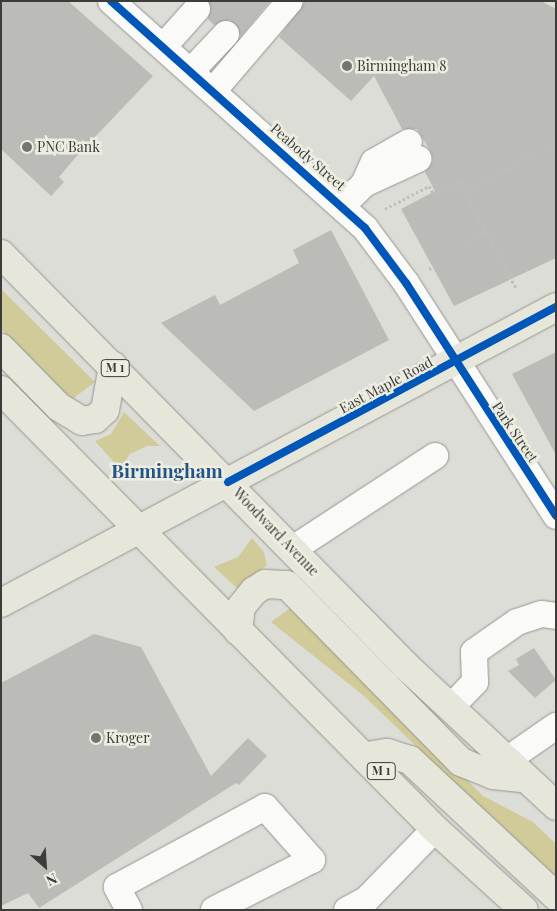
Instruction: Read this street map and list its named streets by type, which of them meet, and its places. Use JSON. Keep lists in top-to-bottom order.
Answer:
{
  "streets": {
    "main road": ["M 1", "East Maple Road", "Woodward Avenue"],
    "street": ["Peabody Street", "Park Street"]
  },
  "crossings": [
    ["Peabody Street", "East Maple Road"],
    ["Peabody Street", "Park Street"],
    ["M 1", "East Maple Road"],
    ["East Maple Road", "Park Street"],
    ["East Maple Road", "Woodward Avenue"]
  ],
  "districts": ["Birmingham"],
  "places": ["Birmingham 8", "PNC Bank", "Kroger"],
  "north": "bottom right"
}
